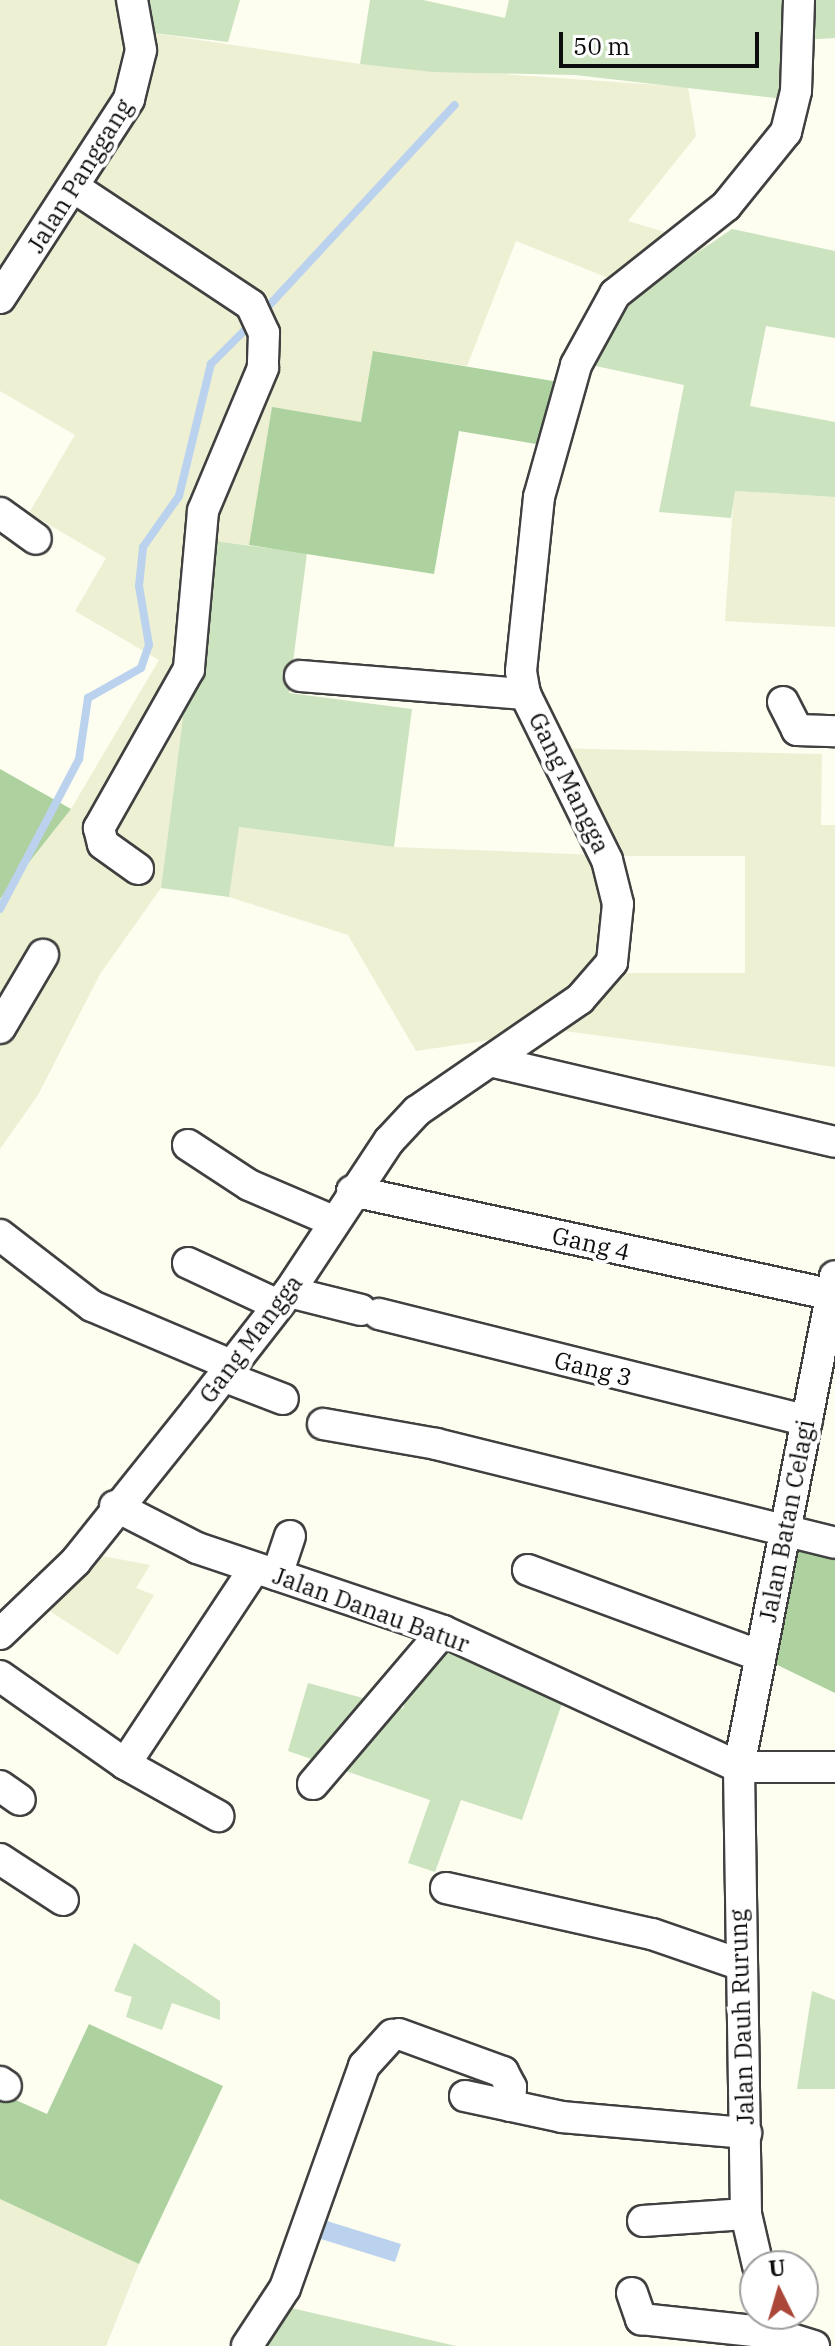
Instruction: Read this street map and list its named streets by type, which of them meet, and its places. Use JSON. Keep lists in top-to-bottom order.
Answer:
{
  "streets": {
    "street": [
      "Jalan Panggang",
      "Gang Mangga",
      "Gang 4",
      "Gang 3",
      "Jalan Batan Celagi",
      "Jalan Danau Batur",
      "Jalan Dauh Rurung"
    ]
  },
  "crossings": [
    ["Gang Mangga", "Gang 4"],
    ["Gang Mangga", "Gang 3"],
    ["Gang Mangga", "Jalan Danau Batur"],
    ["Gang 4", "Jalan Batan Celagi"],
    ["Gang 3", "Jalan Batan Celagi"],
    ["Jalan Batan Celagi", "Jalan Danau Batur"],
    ["Jalan Batan Celagi", "Jalan Dauh Rurung"],
    ["Jalan Danau Batur", "Jalan Dauh Rurung"]
  ],
  "scale_bar": "50 m",
  "north": "top"
}
